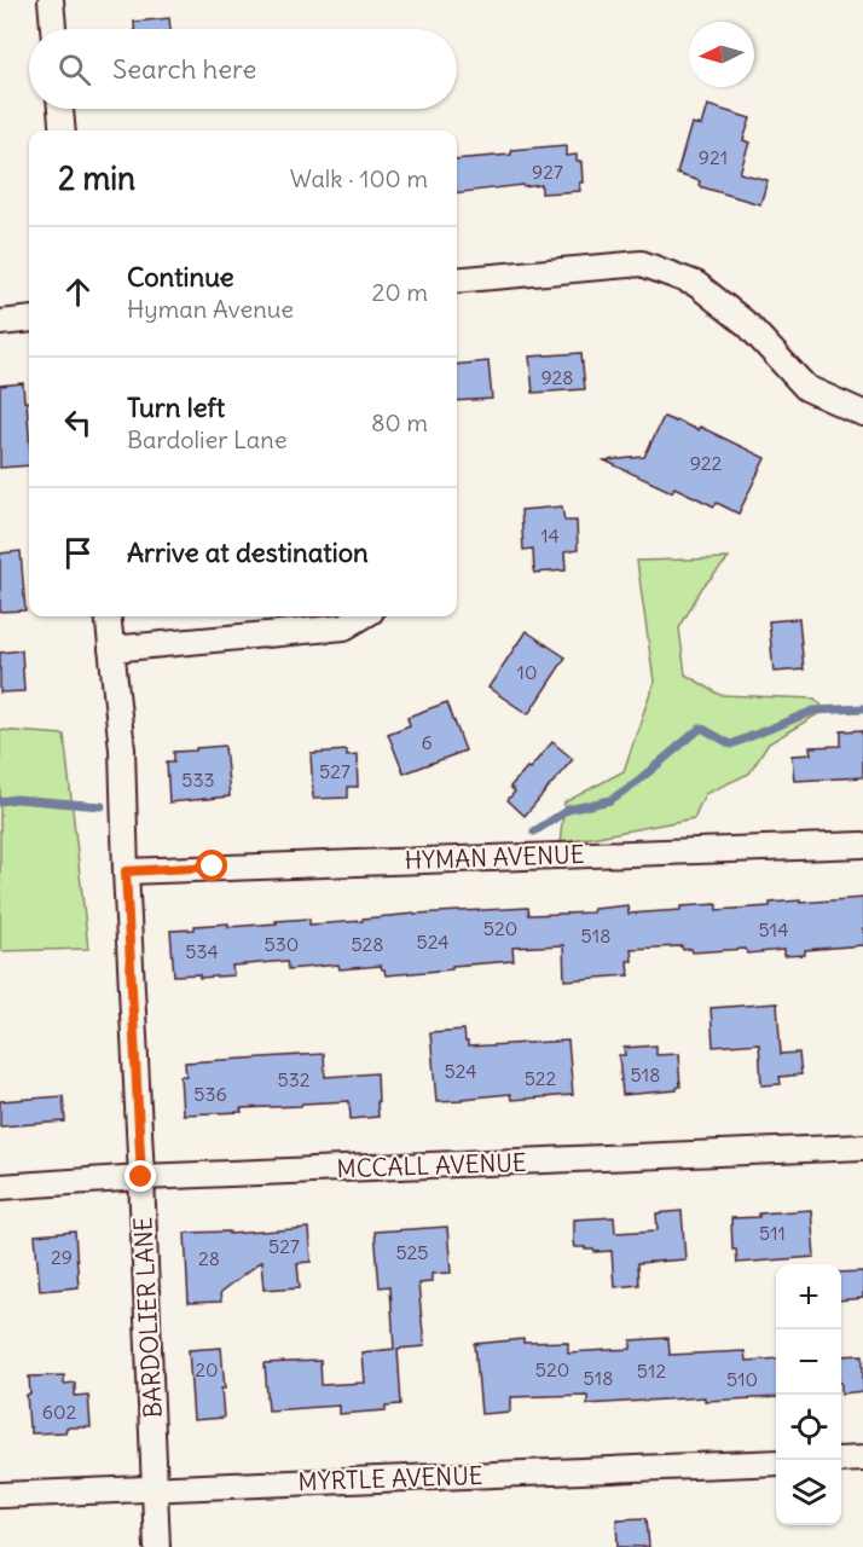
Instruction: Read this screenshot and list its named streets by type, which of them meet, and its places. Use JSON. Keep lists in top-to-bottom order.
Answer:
{
  "streets": {
    "street": [
      "HYMAN AVENUE",
      "MCCALL AVENUE",
      "BARDOLIER LANE",
      "MYRTLE AVENUE"
    ]
  },
  "crossings": [
    ["HYMAN AVENUE", "BARDOLIER LANE"],
    ["MCCALL AVENUE", "BARDOLIER LANE"],
    ["BARDOLIER LANE", "MYRTLE AVENUE"]
  ],
  "house_numbers": [
    "921",
    "927",
    "928",
    "922",
    "14",
    "10",
    "6",
    "527",
    "533",
    "520",
    "514",
    "518",
    "524",
    "530",
    "528",
    "534",
    "524",
    "518",
    "522",
    "532",
    "536",
    "511",
    "527",
    "525",
    "29",
    "28",
    "20",
    "520",
    "512",
    "518",
    "510",
    "602"
  ],
  "north": "left",
  "page": {
    "search": "Search here",
    "heading": ["2 min", "Walk · 100 m"],
    "list": [
      ["Continue", "Hyman Avenue", "20 m"],
      ["Turn left", "Bardolier Lane", "80 m"],
      "Arrive at destination"
    ],
    "map_buttons": ["+", "−"]
  }
}
